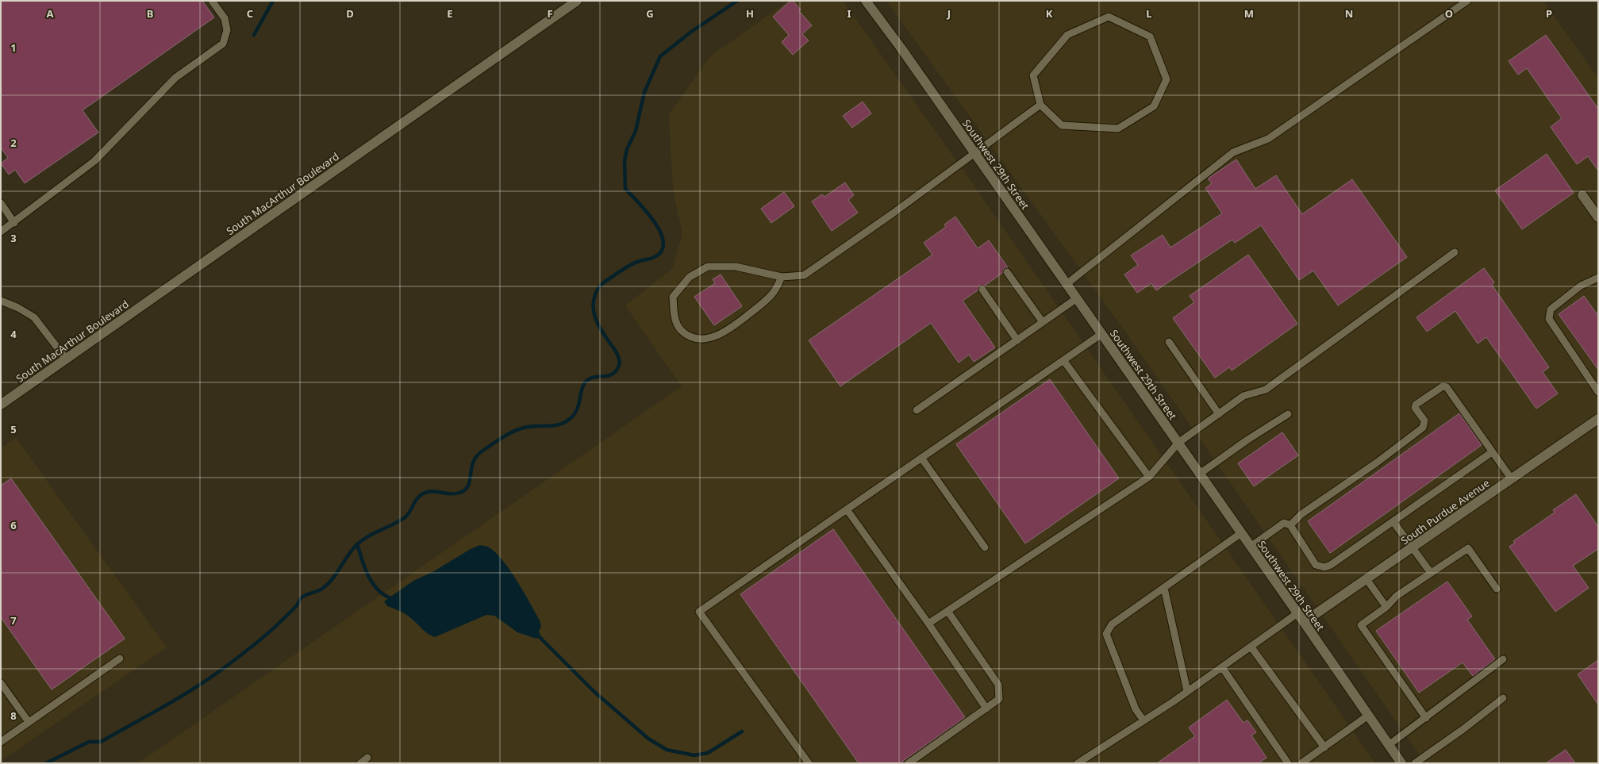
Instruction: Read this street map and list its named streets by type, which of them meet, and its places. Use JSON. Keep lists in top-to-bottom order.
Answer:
{
  "streets": {
    "street": ["Southwest 29th Street", "South MacArthur Boulevard", "South Purdue Avenue"]
  },
  "crossings": [
    ["Southwest 29th Street", "South Purdue Avenue"]
  ],
  "grid": {
    "columns": [
      "A",
      "B",
      "C",
      "D",
      "E",
      "F",
      "G",
      "H",
      "I",
      "J",
      "K",
      "L",
      "M",
      "N",
      "O",
      "P"
    ],
    "rows": [
      "1",
      "2",
      "3",
      "4",
      "5",
      "6",
      "7",
      "8"
    ]
  }
}
